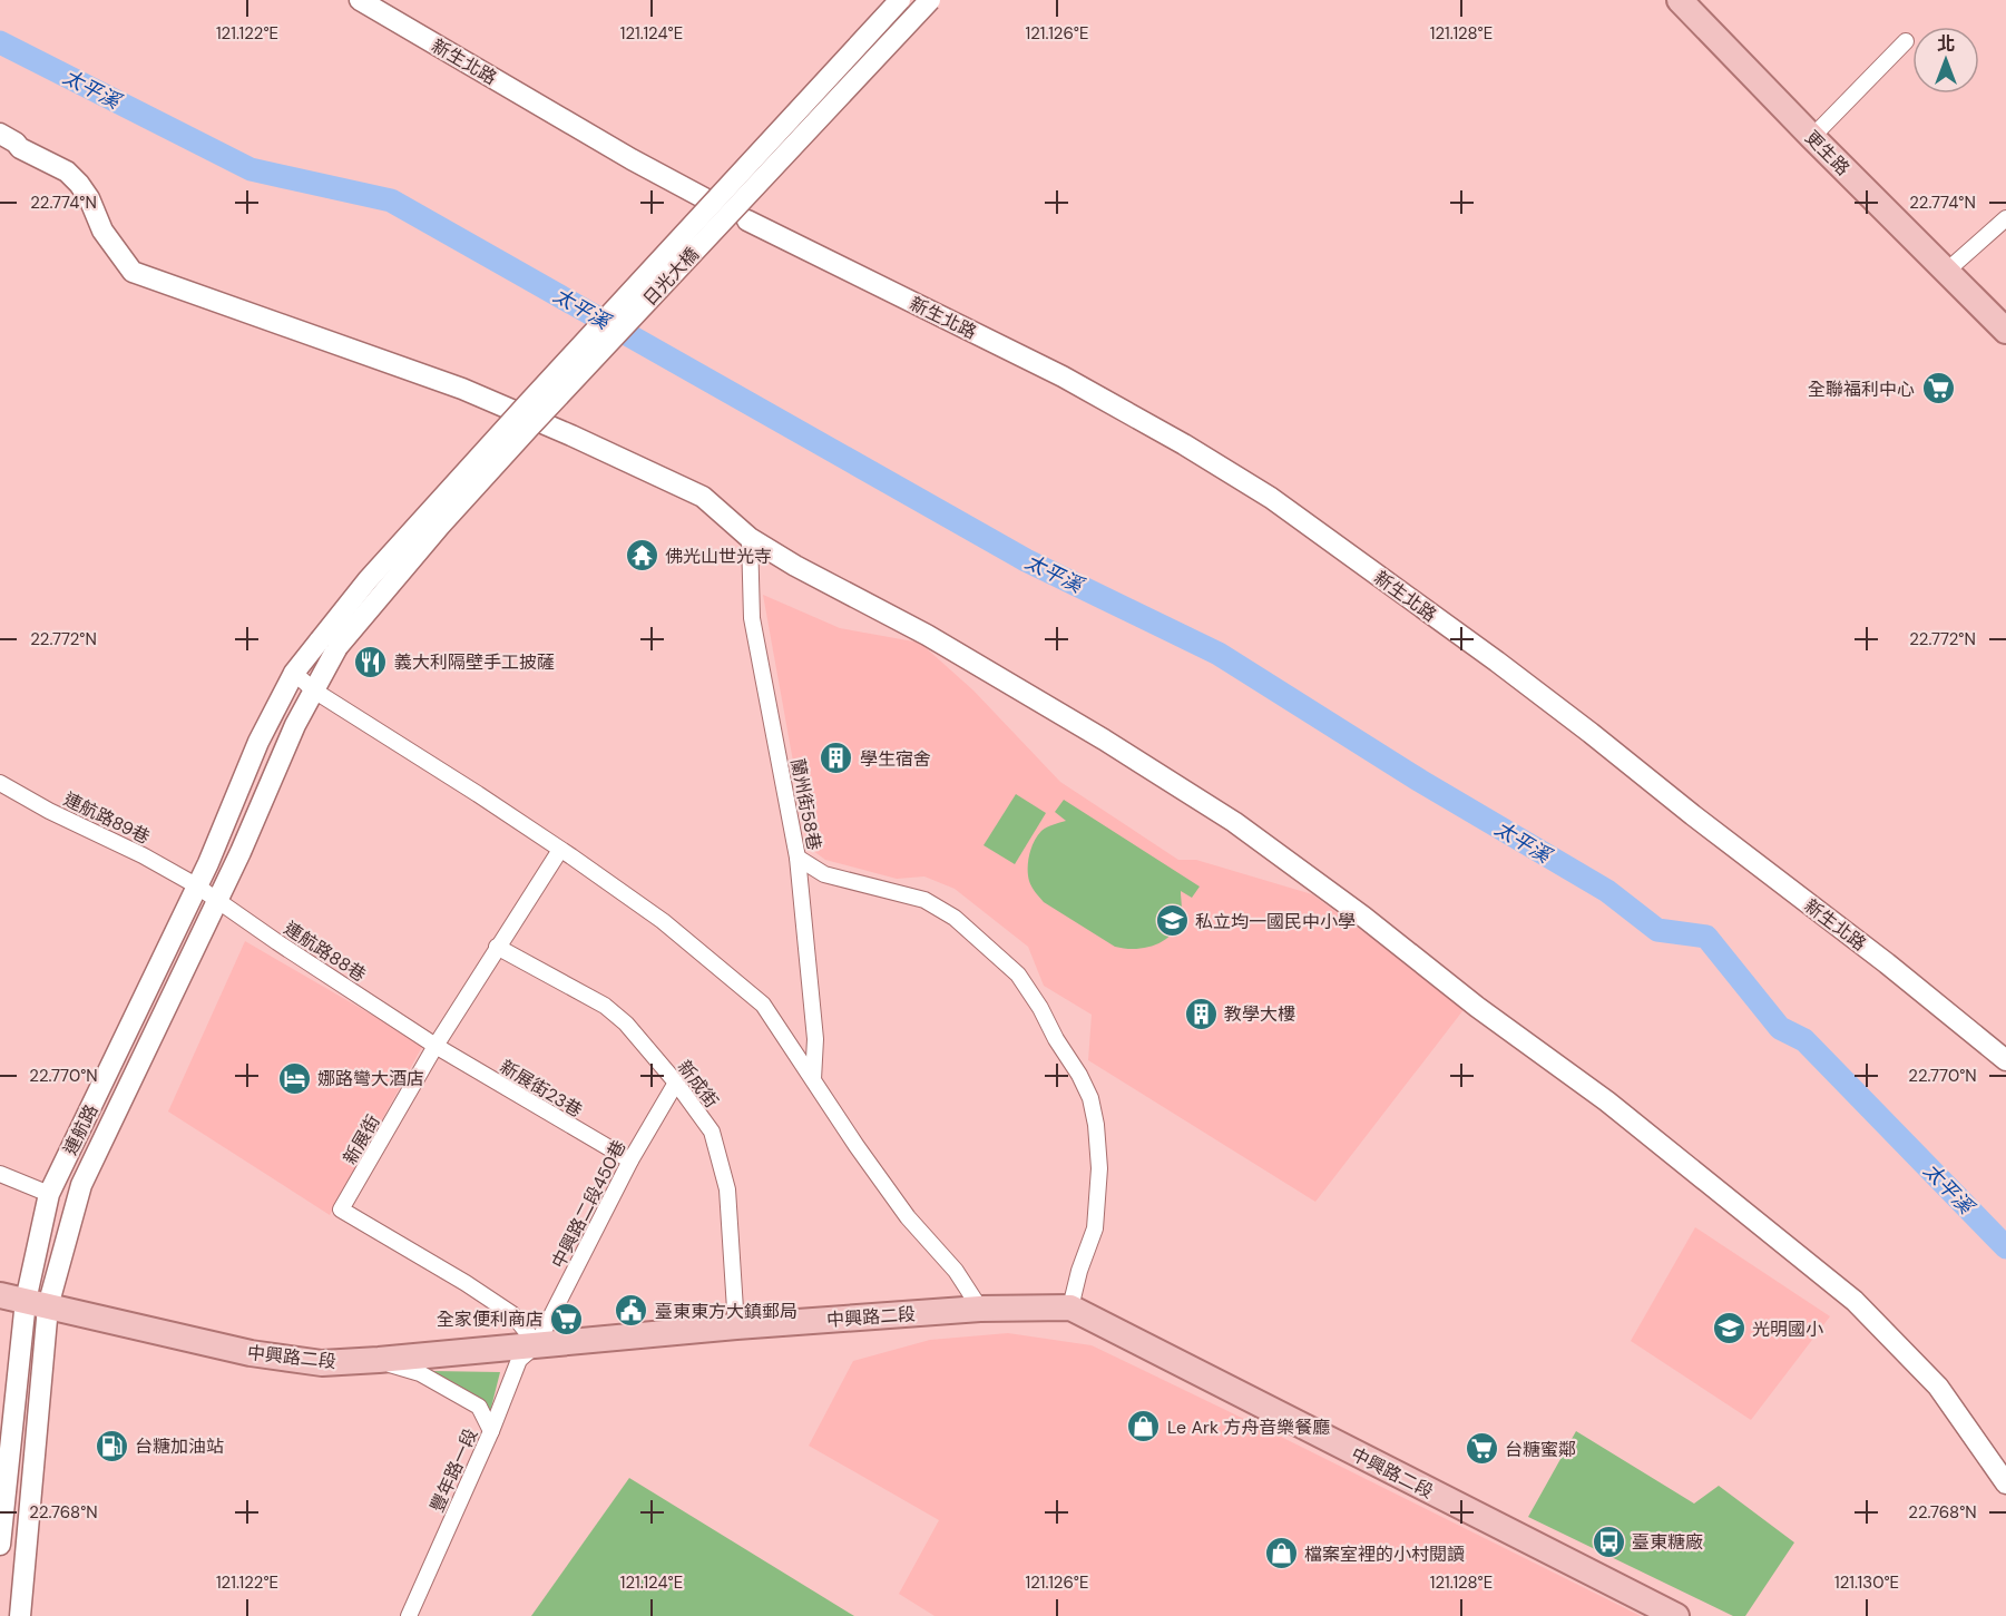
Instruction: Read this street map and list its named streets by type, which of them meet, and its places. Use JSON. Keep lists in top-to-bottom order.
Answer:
{
  "streets": {
    "main road": ["更生路", "中興路二段"],
    "street": [
      "新生北路",
      "日光大橋",
      "蘭州街58巷",
      "連航路89巷",
      "連航路88巷",
      "新成街",
      "新展街23巷",
      "連航路",
      "新展街",
      "中興路二段450巷",
      "豐年路一段"
    ]
  },
  "crossings": [
    ["日光大橋", "連航路"],
    ["連航路89巷", "連航路88巷"],
    ["連航路89巷", "連航路"],
    ["連航路88巷", "新展街23巷"],
    ["連航路88巷", "連航路"],
    ["連航路88巷", "新展街"],
    ["新成街", "新展街"],
    ["新成街", "中興路二段450巷"],
    ["新成街", "中興路二段"],
    ["新展街23巷", "新展街"],
    ["新展街23巷", "中興路二段450巷"],
    ["連航路", "中興路二段"],
    ["新展街", "中興路二段450巷"],
    ["新展街", "中興路二段"],
    ["新展街", "豐年路一段"],
    ["中興路二段450巷", "中興路二段"],
    ["中興路二段450巷", "豐年路一段"],
    ["中興路二段", "豐年路一段"]
  ],
  "water": ["太平溪"],
  "places": {
    "supermarket": ["全聯福利中心", "全家便利商店", "台糖蜜鄰"],
    "temple": ["佛光山世光寺"],
    "restaurant": ["義大利隔壁手工披薩"],
    "building": ["學生宿舍", "教學大樓"],
    "school or university": ["私立均一國民中小學", "光明國小"],
    "hotel": ["娜路彎大酒店"],
    "public building": ["臺東東方大鎮郵局"],
    "shop": ["Le Ark 方舟音樂餐廳", "檔案室裡的小村閱讀"],
    "fuel station": ["台糖加油站"],
    "bus stop": ["臺東糖廠"]
  },
  "north": "top",
  "coordinates": [
    "121.122°E",
    "121.124°E",
    "121.126°E",
    "121.128°E",
    "22.774°N",
    "22.772°N",
    "22.770°N",
    "22.768°N",
    "121.130°E"
  ]
}
